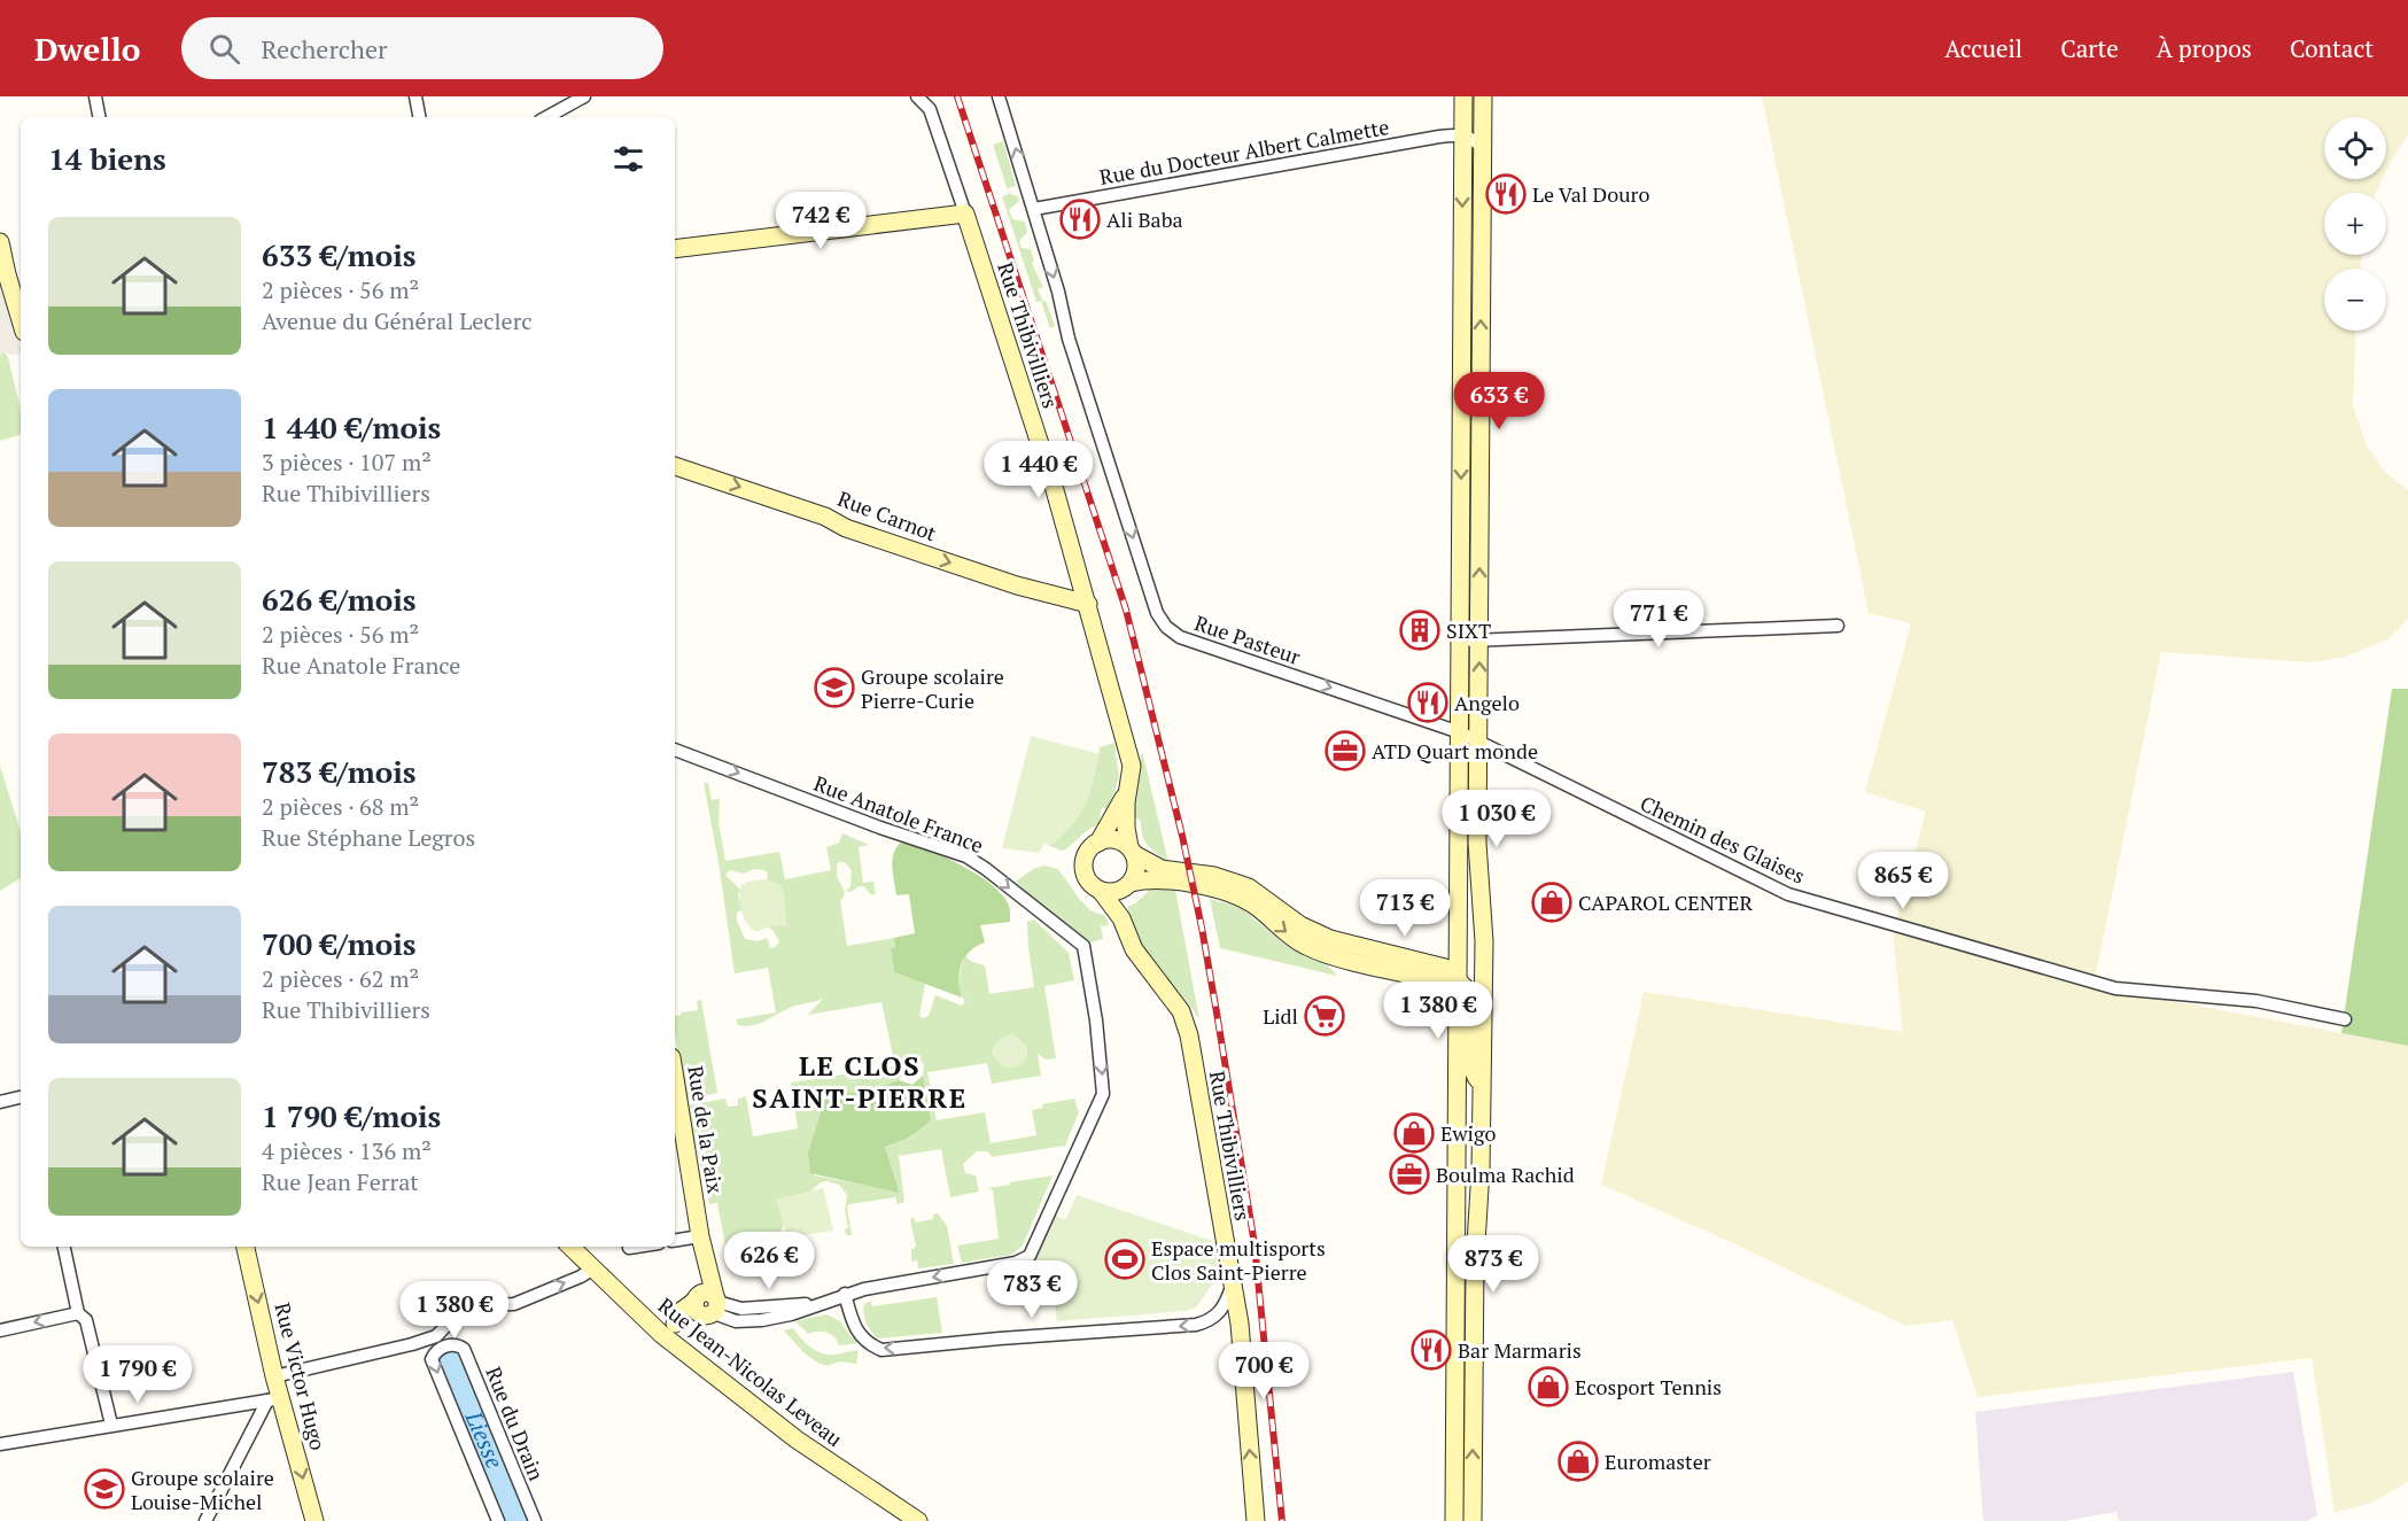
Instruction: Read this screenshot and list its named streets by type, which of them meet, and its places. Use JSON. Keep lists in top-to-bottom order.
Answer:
{
  "streets": {
    "street": [
      "Rue du Docteur Albert Calmette",
      "Rue Thibivilliers",
      "Rue Carnot",
      "Rue Pasteur",
      "Rue Anatole France",
      "Chemin des Glaises",
      "Rue de la Paix",
      "Rue Jean-Nicolas Leveau",
      "Rue Victor Hugo",
      "Rue du Drain"
    ]
  },
  "crossings": [
    ["Rue du Docteur Albert Calmette", "Rue Pasteur"],
    ["Rue Thibivilliers", "Rue Carnot"],
    ["Rue Pasteur", "Chemin des Glaises"],
    ["Rue Anatole France", "Rue de la Paix"]
  ],
  "one_way": ["Rue Carnot", "Rue Pasteur", "Rue Victor Hugo"],
  "districts": ["LE CLOS SAINT-PIERRE"],
  "water": ["Liesse"],
  "places": {
    "restaurant": [
      "Le Val Douro",
      "Ali Baba",
      "Angelo",
      "Bar Marmaris"
    ],
    "building": ["SIXT"],
    "school or university": ["Groupe scolaire Pierre-Curie", "Groupe scolaire Louise-Michel"],
    "office": ["ATD Quart monde", "Boulma Rachid"],
    "shop": [
      "CAPAROL CENTER",
      "Ewigo",
      "Ecosport Tennis",
      "Euromaster"
    ],
    "supermarket": ["Lidl"],
    "sports": ["Espace multisports Clos Saint-Pierre"]
  },
  "page": {
    "header": "Dwello",
    "search": "Rechercher",
    "nav": [
      "Accueil",
      "Carte",
      "À propos",
      "Contact"
    ],
    "map_buttons": ["+", "−"],
    "heading": "14 biens",
    "price": [
      "742 €",
      "633 €",
      "1 440 €",
      "771 €",
      "1 030 €",
      "865 €",
      "713 €",
      "1 380 €",
      "626 €",
      "873 €",
      "783 €",
      "1 380 €",
      "700 €",
      "1 790 €"
    ],
    "list": [
      {
        "name": "633 €/mois",
        "note": "2 pièces · 56 m² · Avenue du Général Leclerc"
      },
      {
        "name": "1 440 €/mois",
        "note": "3 pièces · 107 m² · Rue Thibivilliers"
      },
      {
        "name": "626 €/mois",
        "note": "2 pièces · 56 m² · Rue Anatole France"
      },
      {
        "name": "783 €/mois",
        "note": "2 pièces · 68 m² · Rue Stéphane Legros"
      },
      {
        "name": "700 €/mois",
        "note": "2 pièces · 62 m² · Rue Thibivilliers"
      },
      {
        "name": "1 790 €/mois",
        "note": "4 pièces · 136 m² · Rue Jean Ferrat"
      }
    ]
  }
}
